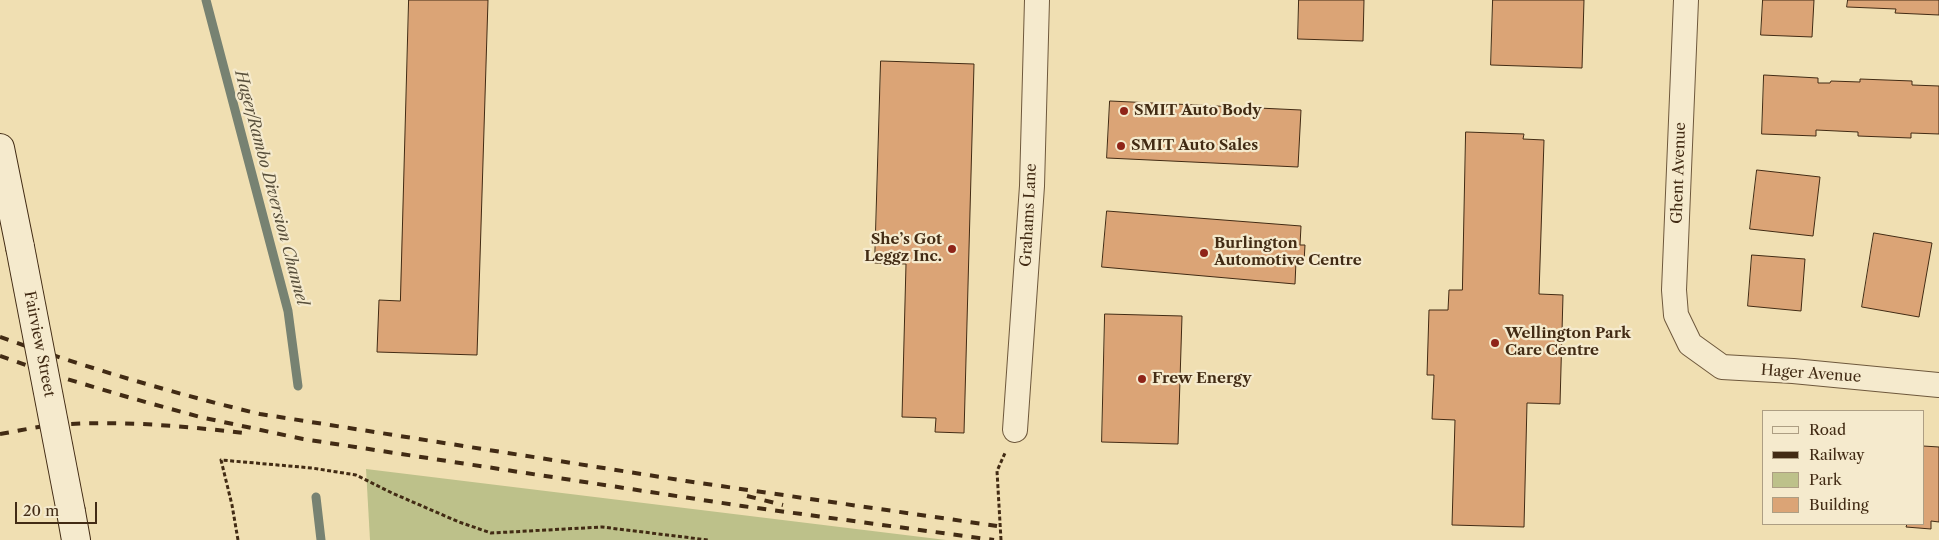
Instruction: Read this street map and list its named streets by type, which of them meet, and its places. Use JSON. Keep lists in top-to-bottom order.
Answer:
{
  "streets": {
    "main road": ["Fairview Street"],
    "street": ["Ghent Avenue", "Grahams Lane", "Hager Avenue"]
  },
  "crossings": [
    ["Ghent Avenue", "Hager Avenue"]
  ],
  "water": ["Hager/Rambo Diversion Channel"],
  "places": [
    "SMIT Auto Body",
    "SMIT Auto Sales",
    "She’s Got Leggz Inc.",
    "Burlington Automotive Centre",
    "Wellington Park Care Centre",
    "Frew Energy"
  ],
  "legend": [
    "Road",
    "Railway",
    "Park",
    "Building"
  ],
  "scale_bar": "20 m"
}
